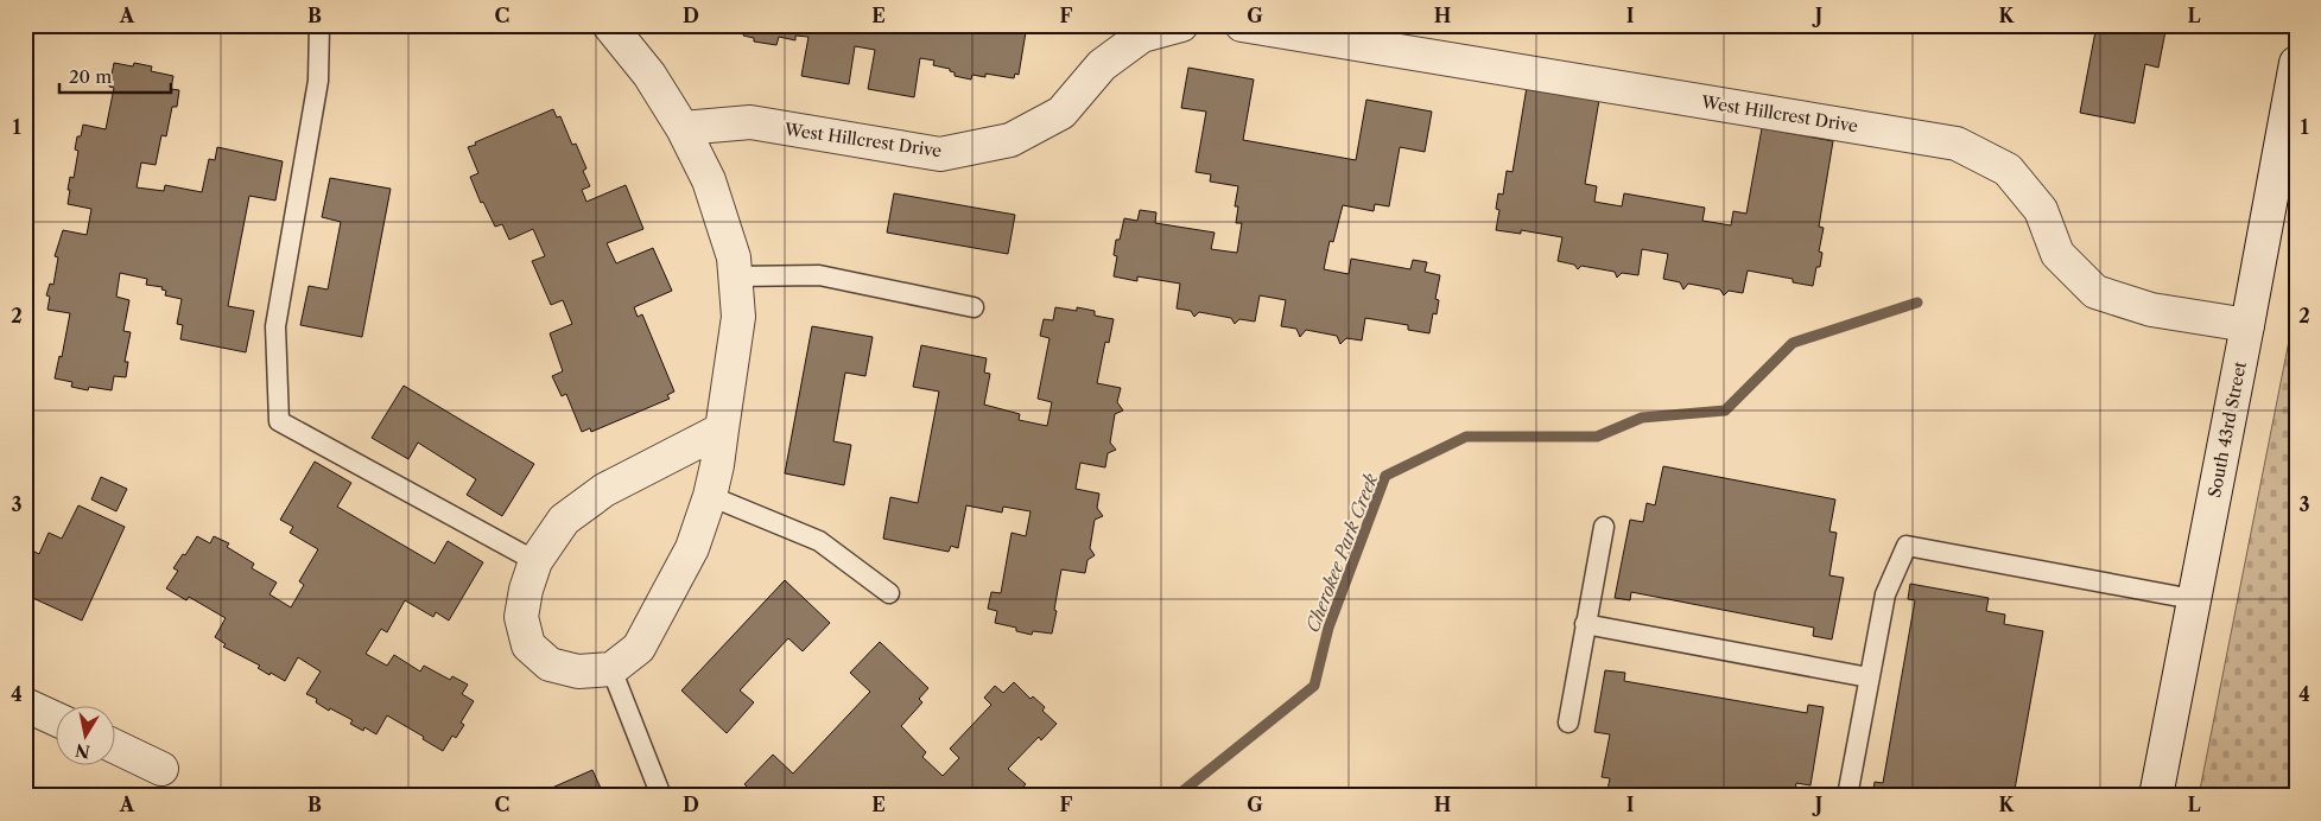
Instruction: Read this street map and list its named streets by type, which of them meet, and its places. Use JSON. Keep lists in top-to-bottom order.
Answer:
{
  "streets": {
    "street": ["West Hillcrest Drive", "South 43rd Street"]
  },
  "crossings": [
    ["West Hillcrest Drive", "South 43rd Street"]
  ],
  "water": ["Cherokee Park Creek"],
  "scale_bar": "20 m",
  "north": "bottom",
  "grid": {
    "columns": [
      "A",
      "B",
      "C",
      "D",
      "E",
      "F",
      "G",
      "H",
      "I",
      "J",
      "K",
      "L"
    ],
    "rows": [
      "1",
      "2",
      "3",
      "4"
    ]
  }
}
